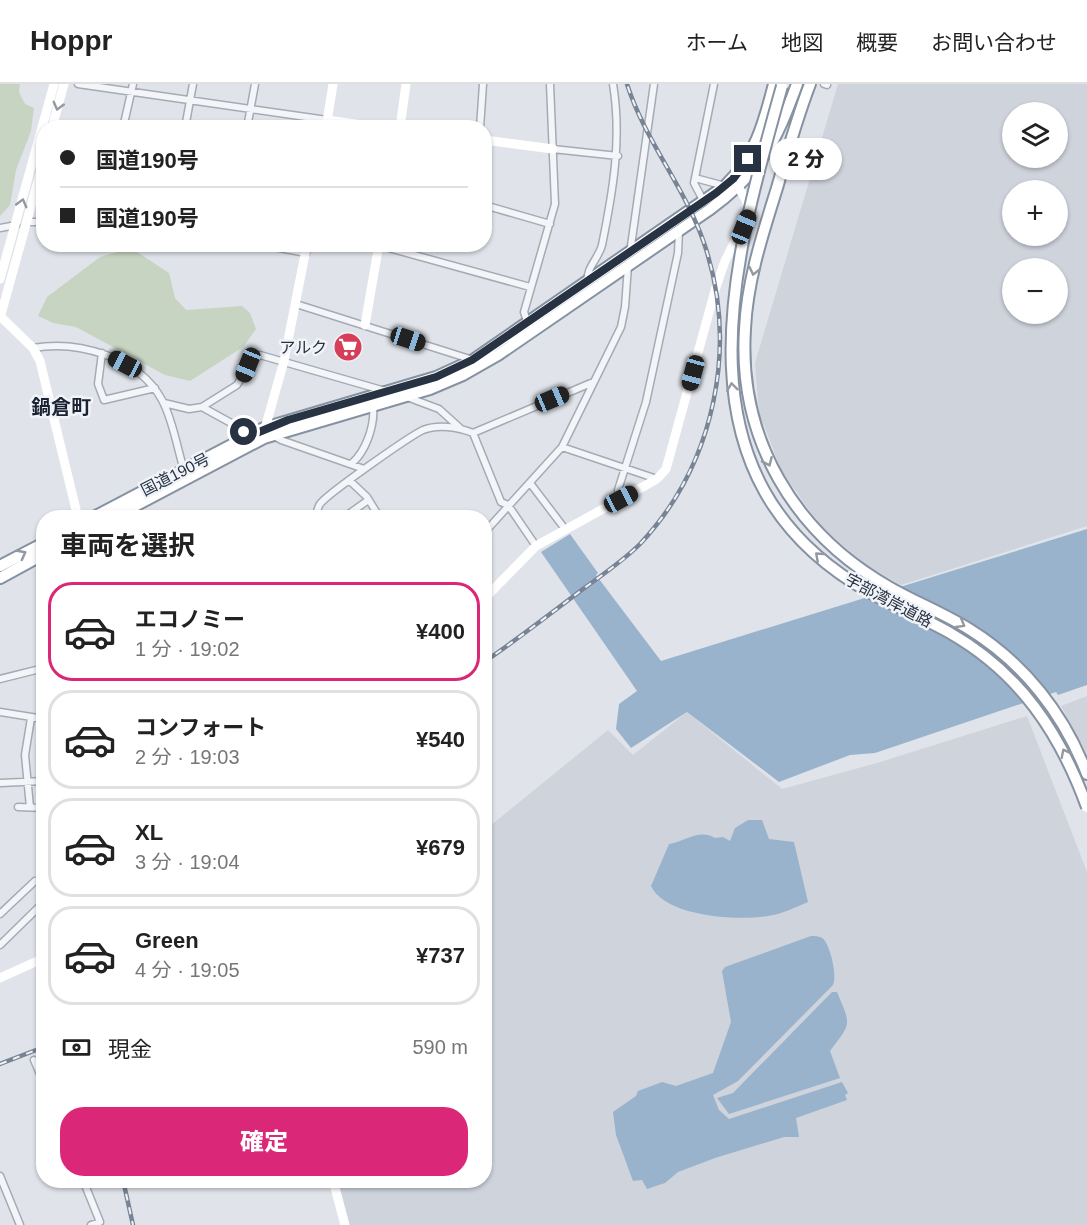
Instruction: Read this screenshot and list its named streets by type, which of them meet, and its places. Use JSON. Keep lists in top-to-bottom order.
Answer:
{
  "streets": {
    "highway": ["国道190号", "宇部湾岸道路"]
  },
  "crossings": [
    ["国道190号", "宇部湾岸道路"]
  ],
  "districts": ["鍋倉町"],
  "places": {
    "supermarket": ["アルク"]
  },
  "page": {
    "header": "Hoppr",
    "nav": [
      "ホーム",
      "地図",
      "概要",
      "お問い合わせ"
    ],
    "map_buttons": ["+", "−"],
    "banner": ["国道190号", "国道190号"],
    "bubble": "2 分",
    "heading": "車両を選択",
    "list": [
      {
        "name": "エコノミー",
        "note": "1 分 · 19:02",
        "value": "¥400"
      },
      {
        "name": "コンフォート",
        "note": "2 分 · 19:03",
        "value": "¥540"
      },
      {
        "name": "XL",
        "note": "3 分 · 19:04",
        "value": "¥679"
      },
      {
        "name": "Green",
        "note": "4 分 · 19:05",
        "value": "¥737"
      }
    ],
    "pay": ["現金", "590 m"],
    "buttons": "確定"
  }
}
